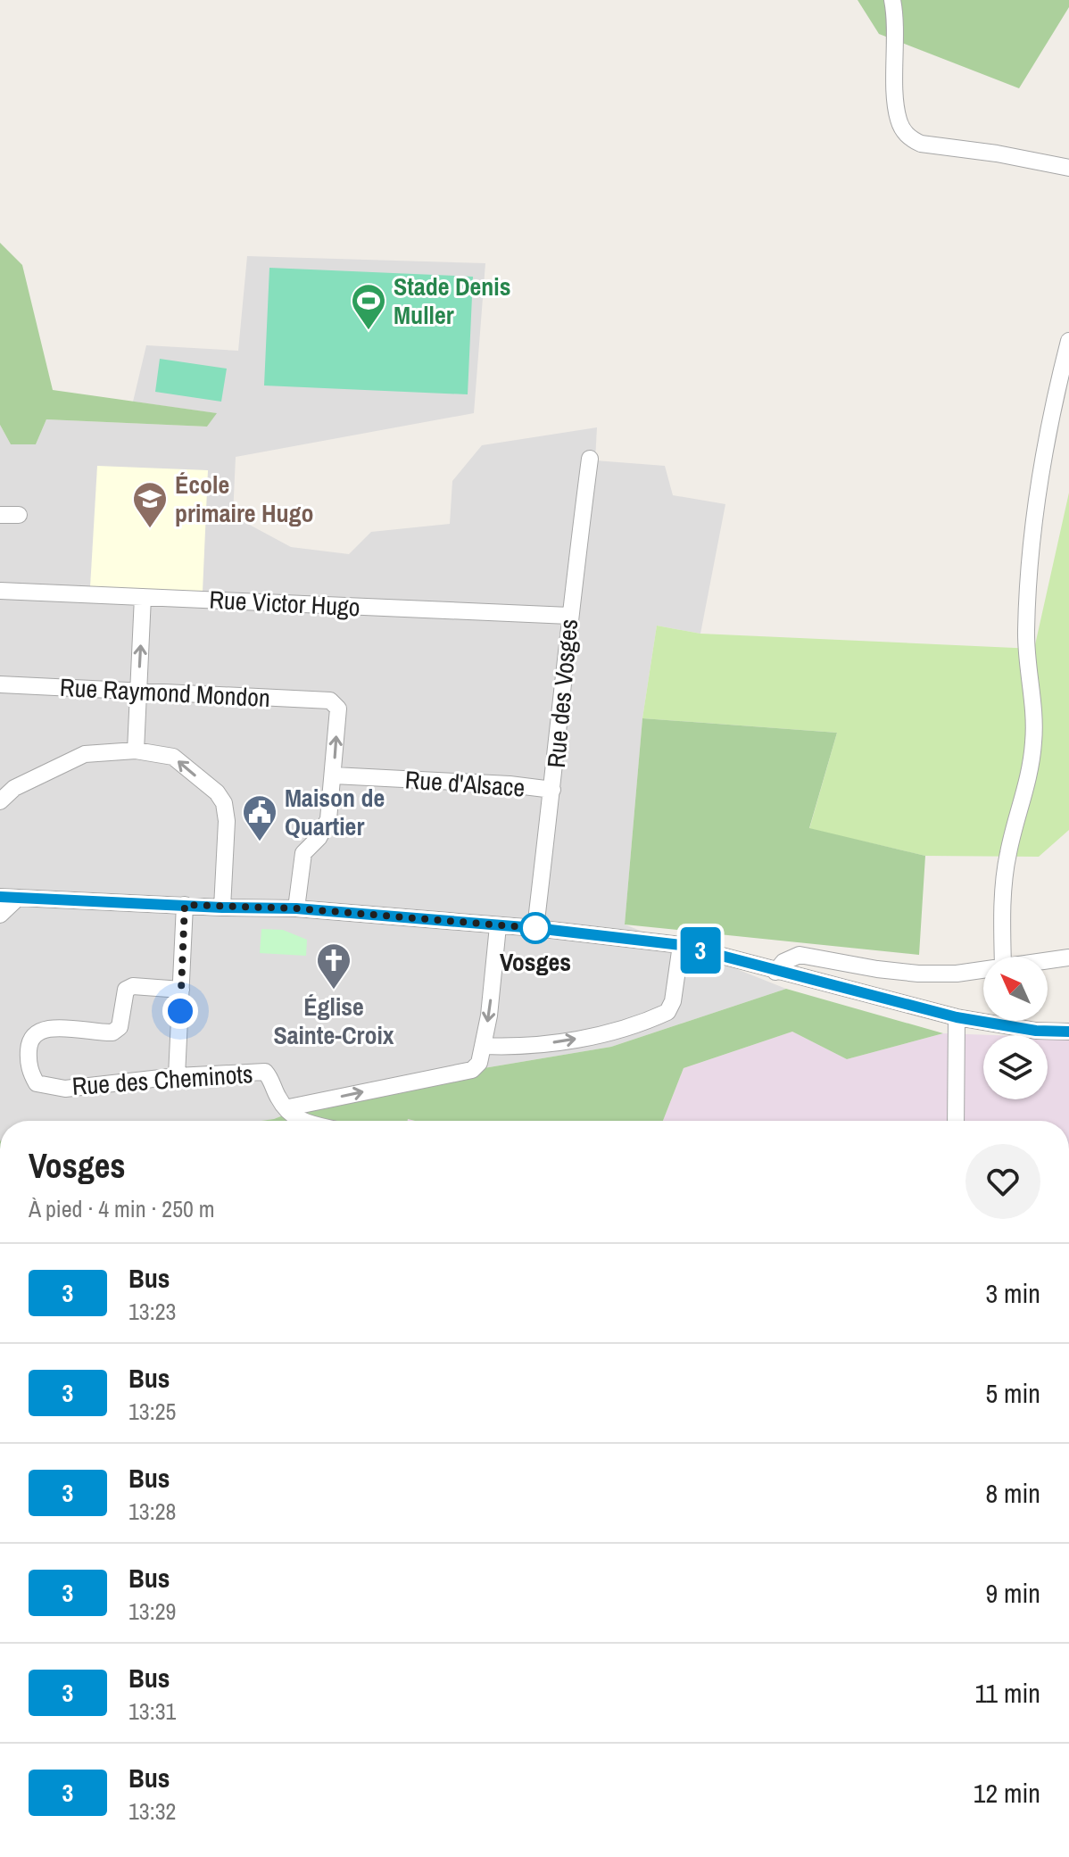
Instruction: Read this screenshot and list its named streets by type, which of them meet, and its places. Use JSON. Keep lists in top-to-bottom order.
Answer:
{
  "streets": {
    "street": [
      "Rue Victor Hugo",
      "Rue Raymond Mondon",
      "Rue des Vosges",
      "Rue d'Alsace",
      "Rue des Cheminots"
    ]
  },
  "crossings": [
    ["Rue Victor Hugo", "Rue des Vosges"],
    ["Rue Raymond Mondon", "Rue d'Alsace"],
    ["Rue des Vosges", "Rue d'Alsace"]
  ],
  "places": {
    "sports": ["Stade Denis Muller"],
    "school or university": ["École primaire Hugo"],
    "public building": ["Maison de Quartier"],
    "other": ["Vosges"],
    "church": ["Église Sainte-Croix"]
  },
  "lines": ["bus line 3"],
  "north": "top left",
  "page": {
    "on_map": "3",
    "heading": ["Vosges", "À pied · 4 min · 250 m"],
    "list": [
      {
        "mark": "3",
        "name": "Bus",
        "note": "13:23",
        "value": "3 min"
      },
      {
        "mark": "3",
        "name": "Bus",
        "note": "13:25",
        "value": "5 min"
      },
      {
        "mark": "3",
        "name": "Bus",
        "note": "13:28",
        "value": "8 min"
      },
      {
        "mark": "3",
        "name": "Bus",
        "note": "13:29",
        "value": "9 min"
      },
      {
        "mark": "3",
        "name": "Bus",
        "note": "13:31",
        "value": "11 min"
      },
      {
        "mark": "3",
        "name": "Bus",
        "note": "13:32",
        "value": "12 min"
      }
    ]
  }
}
